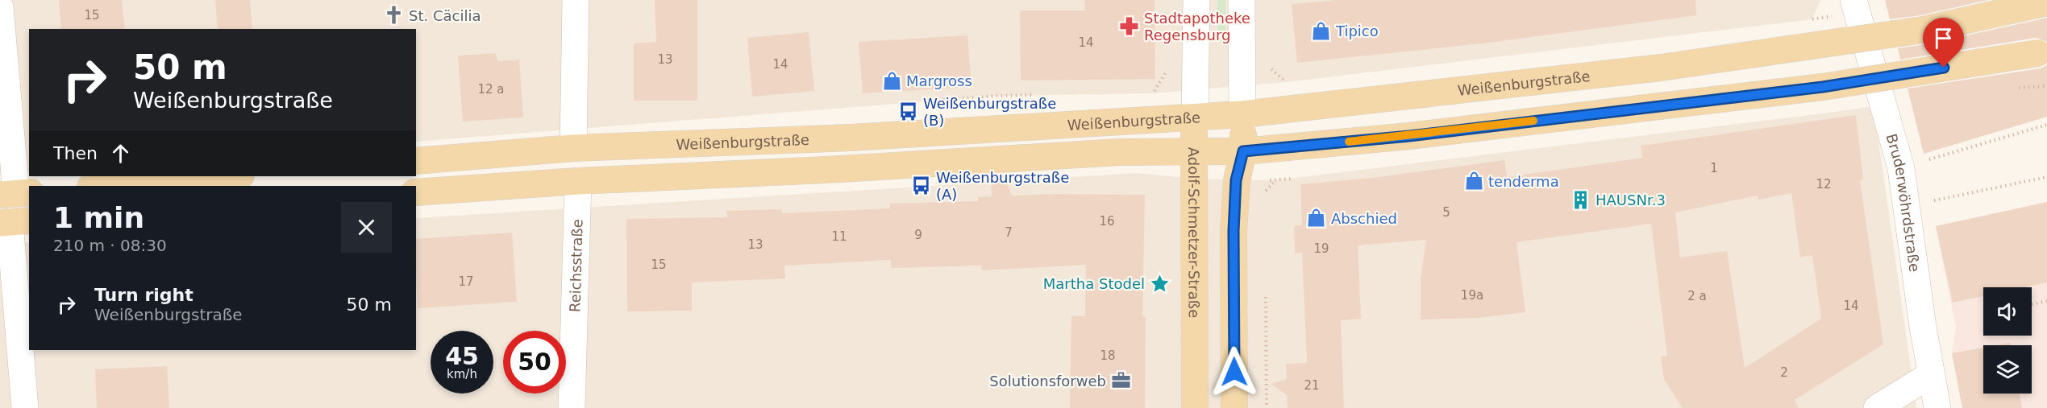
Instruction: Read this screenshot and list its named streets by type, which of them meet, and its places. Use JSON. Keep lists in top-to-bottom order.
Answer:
{
  "streets": {
    "main road": ["Weißenburgstraße", "Adolf-Schmetzer-Straße"],
    "street": ["Bruderwöhrdstraße", "Reichsstraße"]
  },
  "crossings": [
    ["Weißenburgstraße", "Adolf-Schmetzer-Straße"]
  ],
  "places": {
    "church": ["St. Cäcilia"],
    "pharmacy": ["Stadtapotheke Regensburg"],
    "shop": [
      "Tipico",
      "Margross",
      "tenderma",
      "Abschied"
    ],
    "bus stop": ["Weißenburgstraße (B)", "Weißenburgstraße (A)"],
    "building": ["HAUSNr.3"],
    "place": ["Martha Stodel"],
    "office": ["Solutionsforweb"]
  },
  "house_numbers": [
    "15",
    "14",
    "13",
    "14",
    "12 a",
    "1",
    "12",
    "5",
    "16",
    "7",
    "9",
    "11",
    "13",
    "19",
    "15",
    "17",
    "19a",
    "2 a",
    "14",
    "18",
    "2",
    "21"
  ],
  "page": {
    "turn": ["50 m", "Weißenburgstraße"],
    "then": "Then",
    "heading": ["1 min", "210 m · 08:30"],
    "list": [
      {
        "name": "Turn right",
        "note": "Weißenburgstraße",
        "value": "50 m"
      }
    ],
    "speed": "45 km/h",
    "limit": "50"
  }
}
